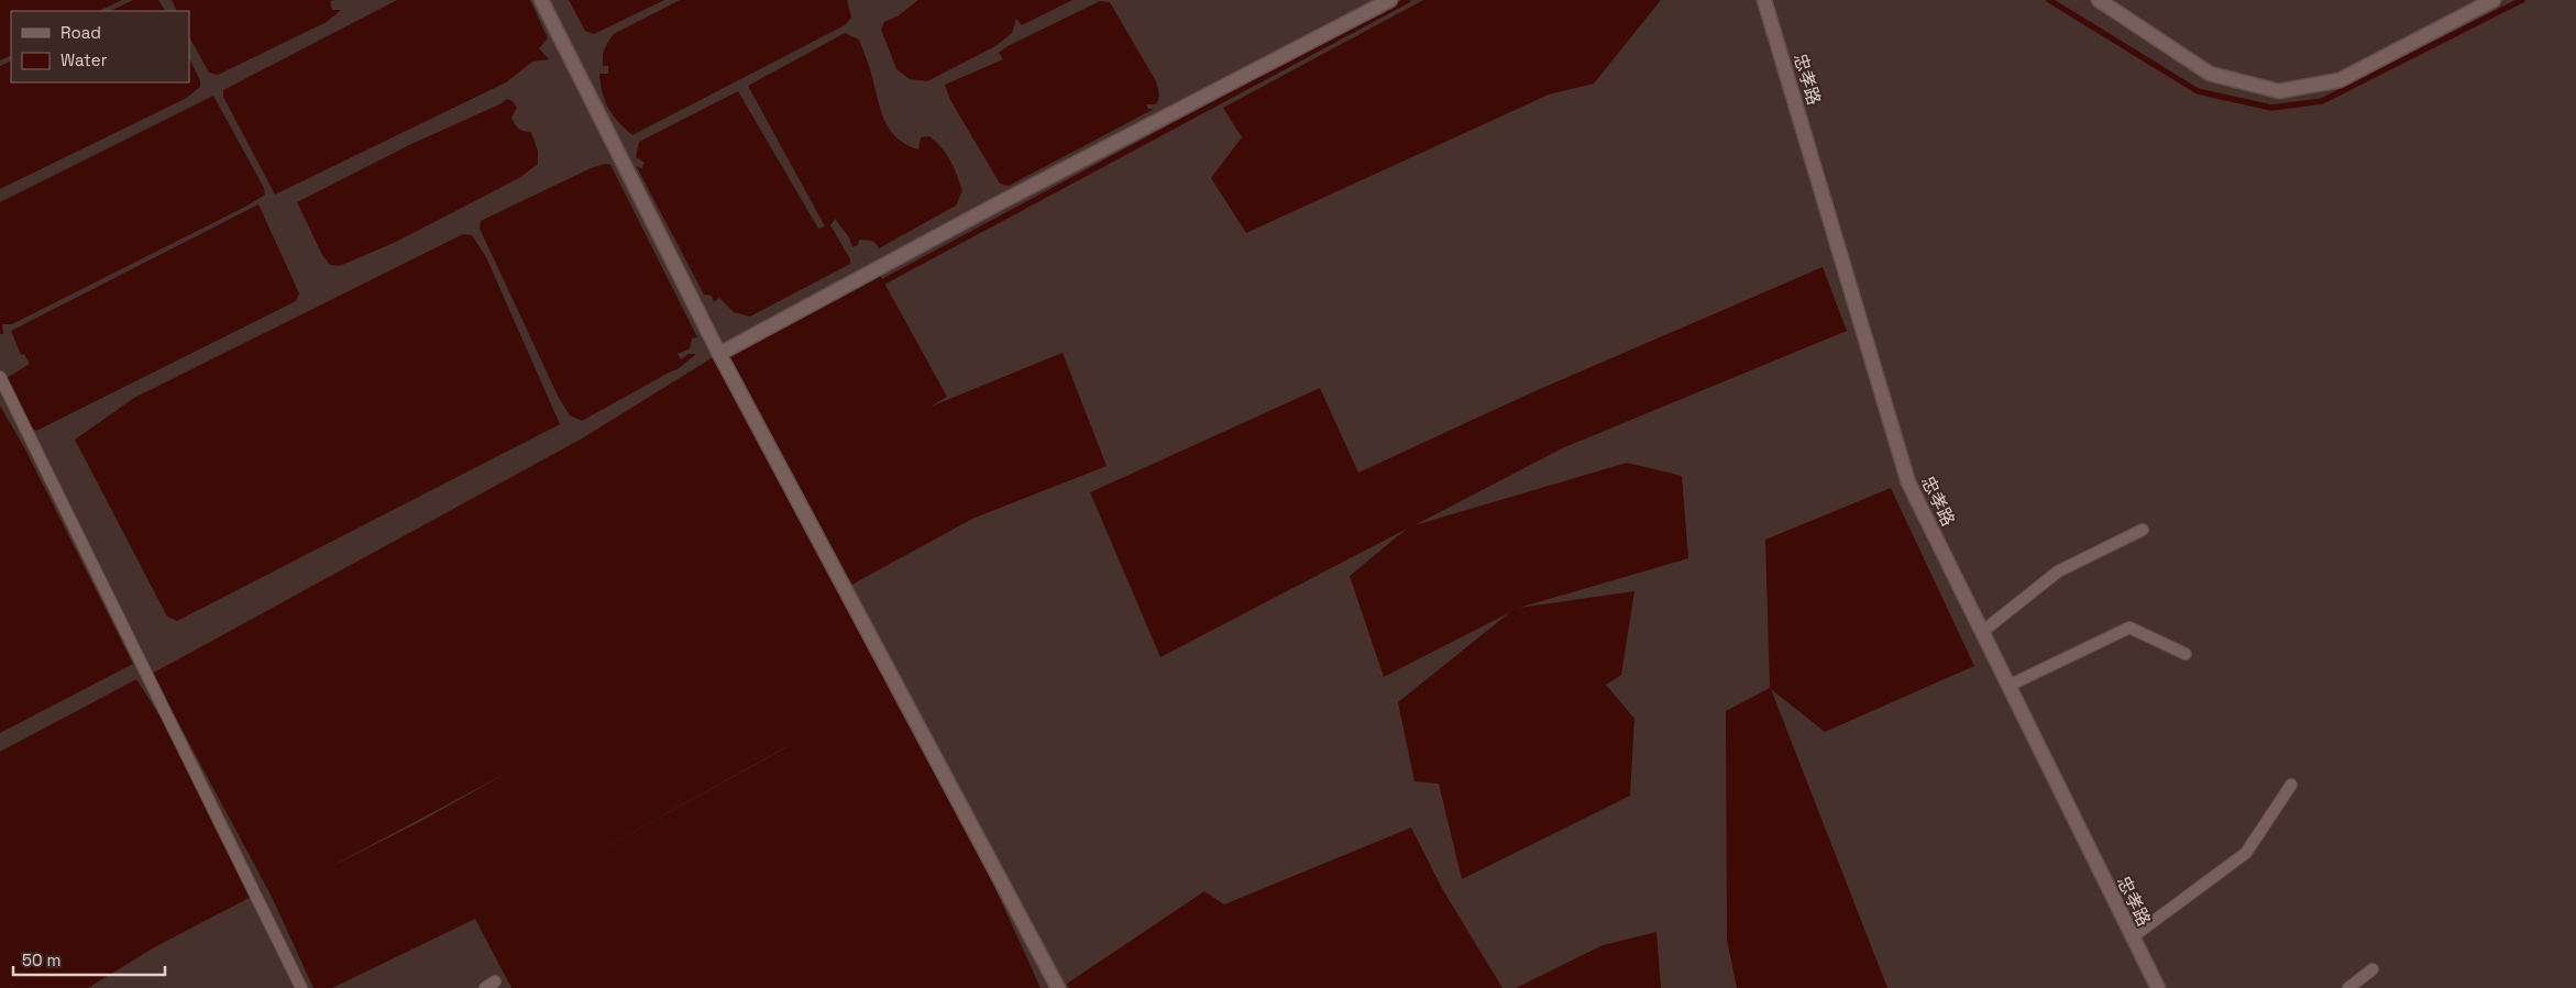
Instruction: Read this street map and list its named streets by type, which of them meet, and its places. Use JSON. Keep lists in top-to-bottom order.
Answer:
{
  "streets": {
    "street": ["忠孝路"]
  },
  "legend": ["Road", "Water"],
  "scale_bar": "50 m"
}
